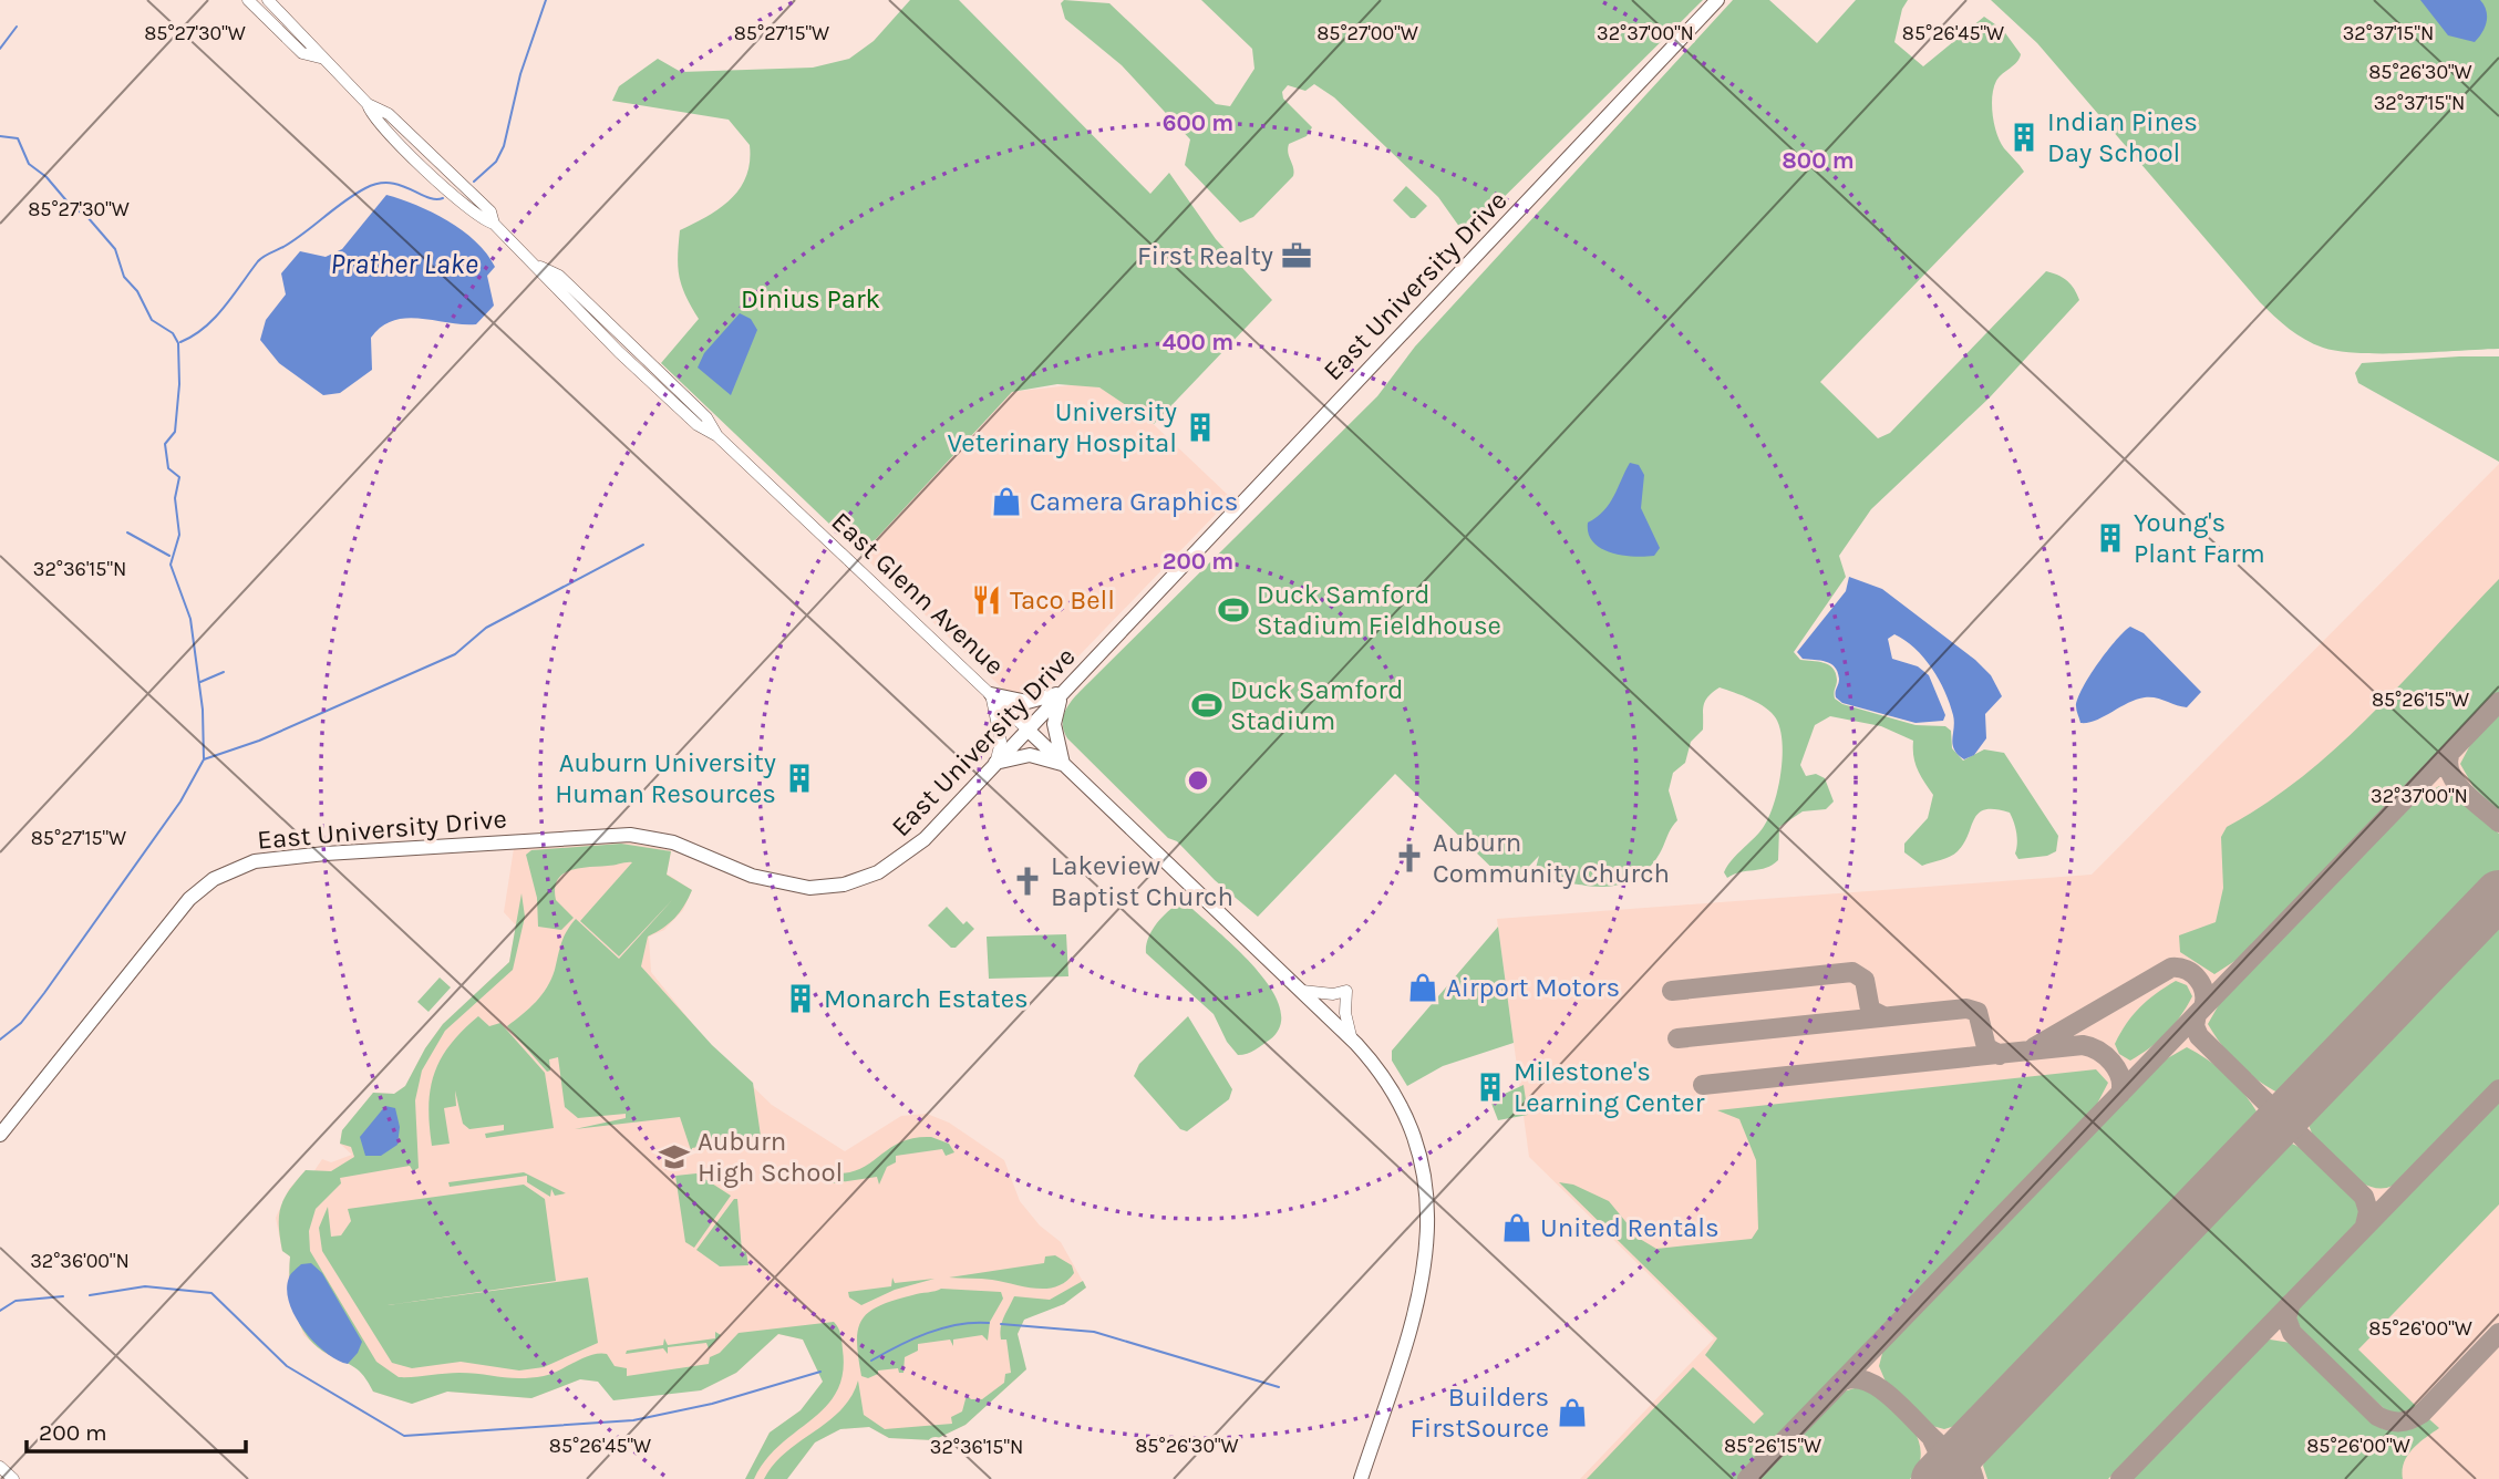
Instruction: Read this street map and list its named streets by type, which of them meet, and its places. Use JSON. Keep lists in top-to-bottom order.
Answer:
{
  "streets": {
    "main road": ["East University Drive", "East Glenn Avenue"]
  },
  "crossings": [
    ["East University Drive", "East Glenn Avenue"]
  ],
  "water": ["Prather Lake"],
  "parks": ["Dinius Park"],
  "places": {
    "building": [
      "Indian Pines Day School",
      "University Veterinary Hospital",
      "Young's Plant Farm",
      "Auburn University Human Resources",
      "Monarch Estates",
      "Milestone's Learning Center"
    ],
    "office": ["First Realty"],
    "shop": [
      "Camera Graphics",
      "Airport Motors",
      "United Rentals",
      "Builders FirstSource"
    ],
    "restaurant": ["Taco Bell"],
    "sports": ["Duck Samford Stadium Fieldhouse", "Duck Samford Stadium"],
    "church": ["Auburn Community Church", "Lakeview Baptist Church"],
    "school or university": ["Auburn High School"]
  },
  "scale_bar": "200 m",
  "coordinates": [
    "32°37'00\"N",
    "32°37'15\"N",
    "85°27'30\"W",
    "85°27'15\"W",
    "85°27'00\"W",
    "85°26'45\"W",
    "85°26'30\"W",
    "32°36'15\"N",
    "85°26'15\"W",
    "32°36'00\"N",
    "85°26'00\"W"
  ],
  "rings": [
    "600 m",
    "800 m",
    "400 m",
    "200 m"
  ]
}
